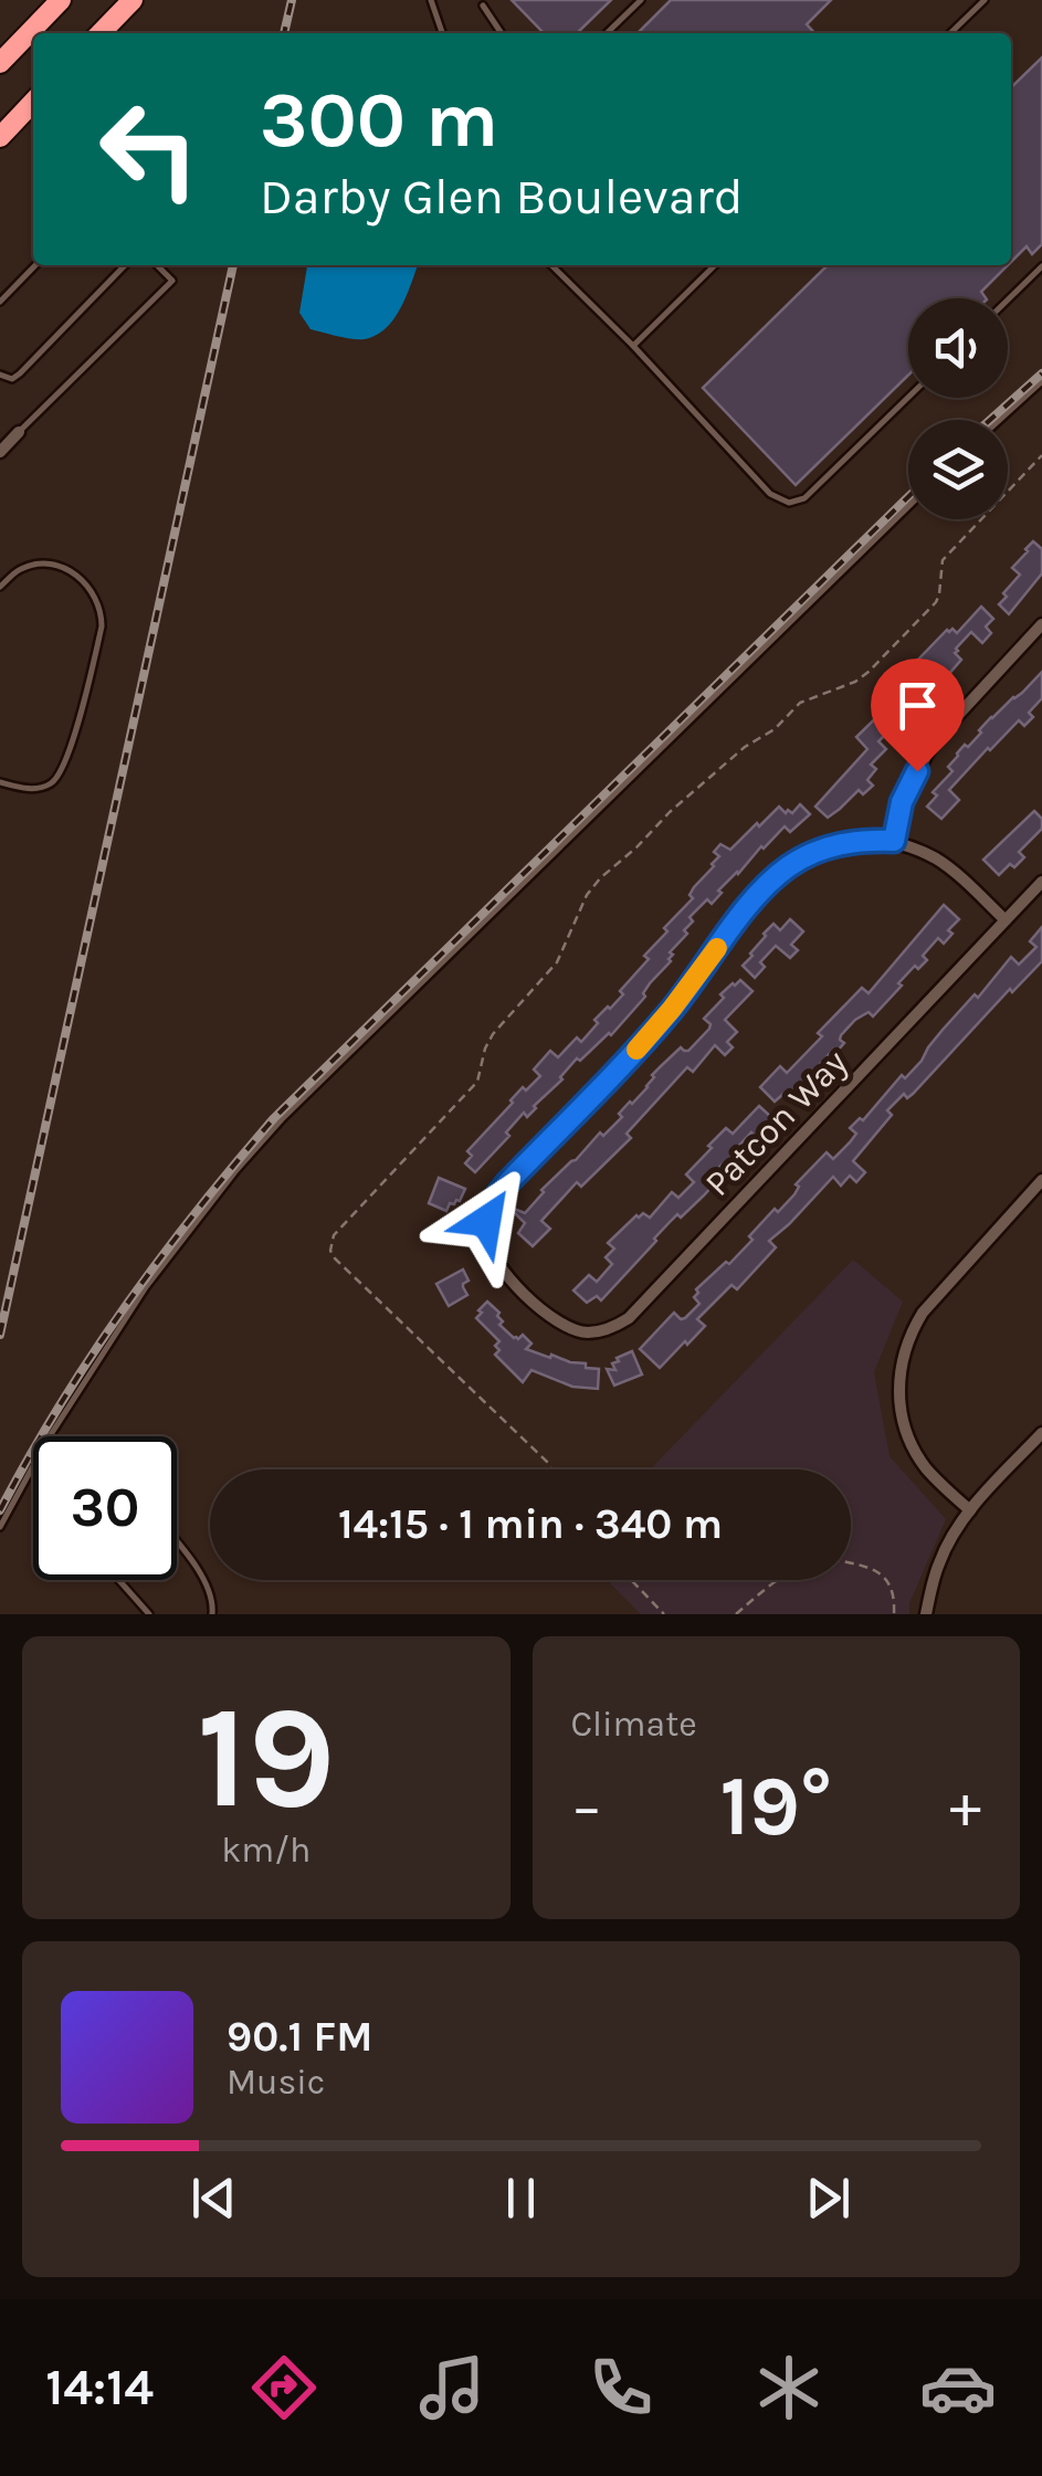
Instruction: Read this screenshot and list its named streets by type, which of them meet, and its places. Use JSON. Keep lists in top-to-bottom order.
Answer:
{
  "streets": {
    "street": ["Patcon Way"]
  },
  "page": {
    "turn": ["300 m", "Darby Glen Boulevard"],
    "limit": "30",
    "trip": "14:15 · 1 min · 340 m",
    "tile": [
      ["19", "km/h"],
      "Climate"
    ],
    "heat": ["−", "19°", "+"],
    "song": ["90.1 FM", "Music"],
    "tabs": "14:14"
  }
}
